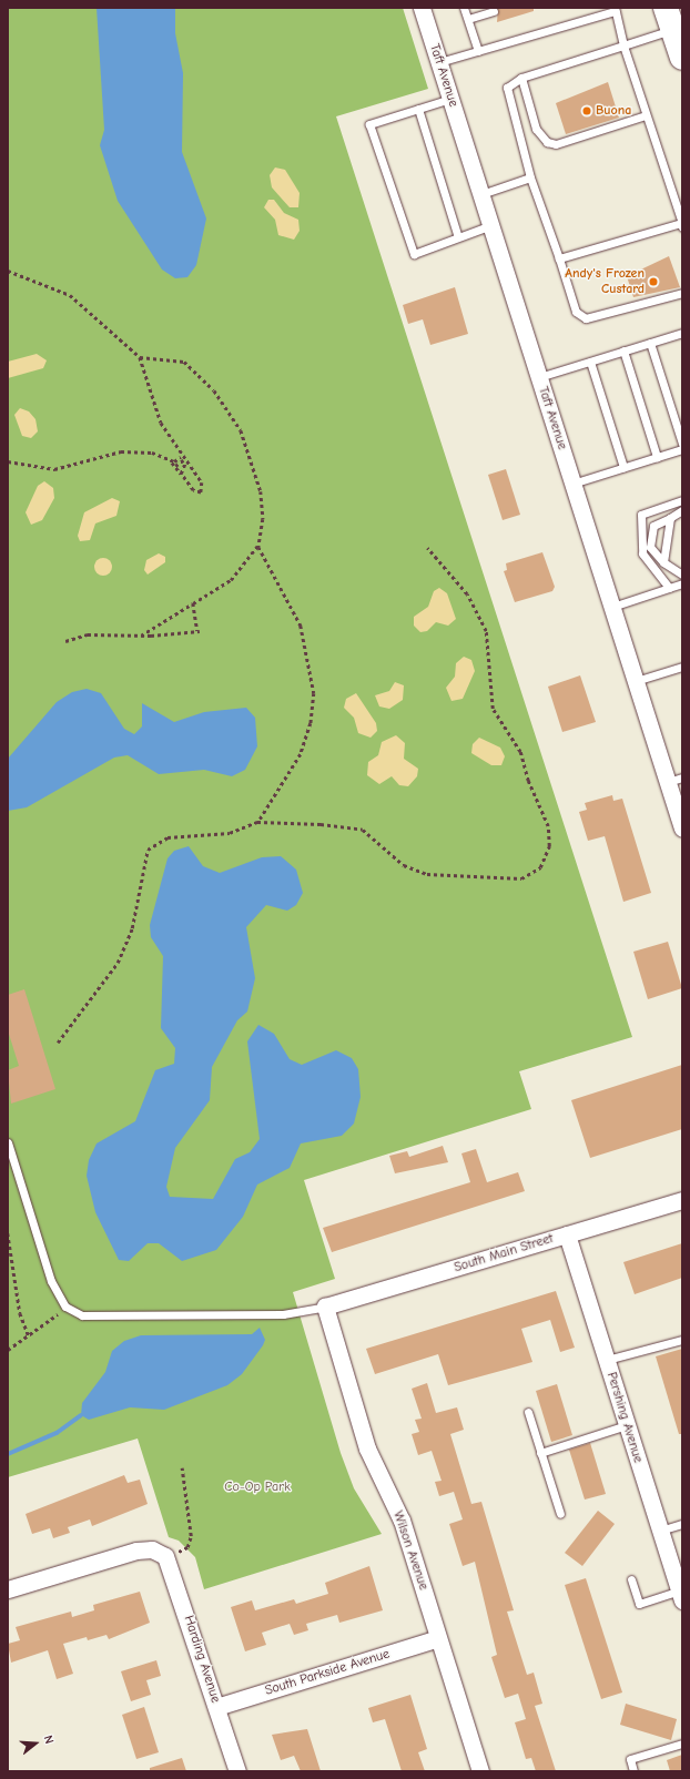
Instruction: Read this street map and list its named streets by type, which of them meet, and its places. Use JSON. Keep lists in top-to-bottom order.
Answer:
{
  "streets": {
    "street": [
      "Taft Avenue",
      "South Main Street",
      "Pershing Avenue",
      "Wilson Avenue",
      "Harding Avenue",
      "South Parkside Avenue"
    ]
  },
  "crossings": [
    ["South Main Street", "Pershing Avenue"],
    ["South Main Street", "Wilson Avenue"],
    ["Wilson Avenue", "South Parkside Avenue"],
    ["Harding Avenue", "South Parkside Avenue"]
  ],
  "parks": ["Co-Op Park"],
  "places": ["Buona", "Andy's Frozen Custard"],
  "north": "right"
}
